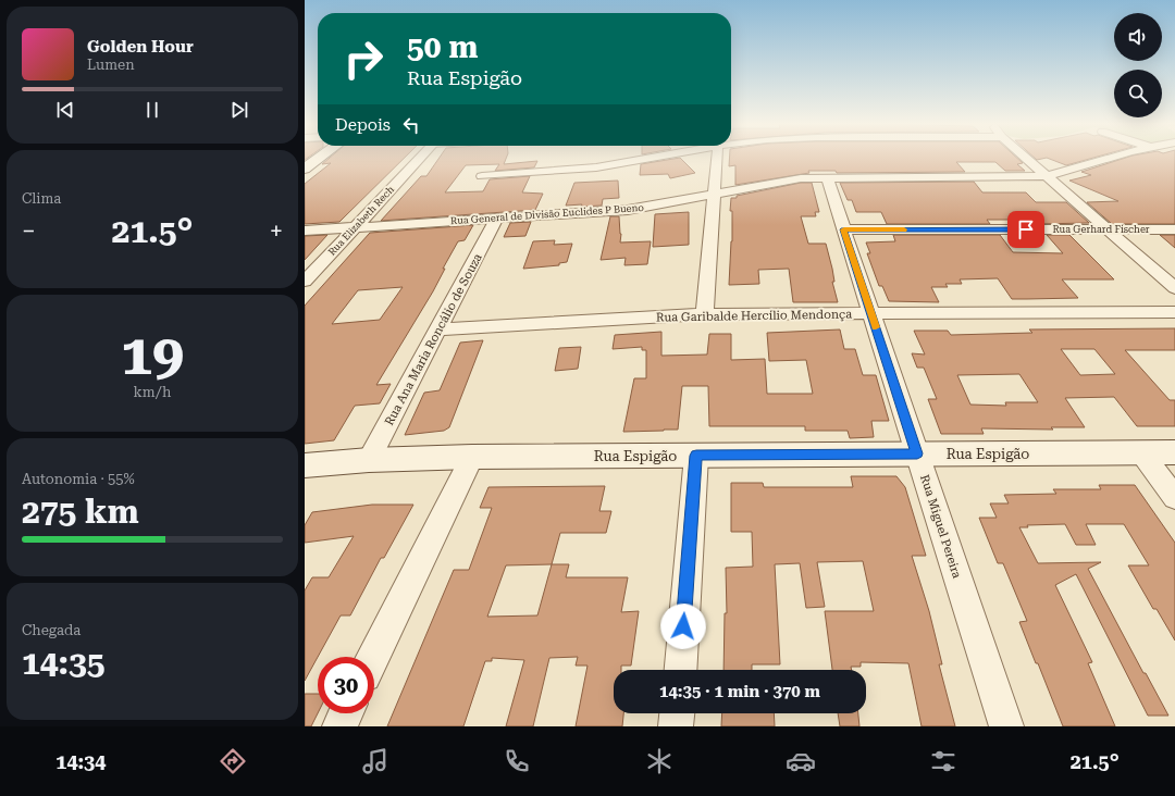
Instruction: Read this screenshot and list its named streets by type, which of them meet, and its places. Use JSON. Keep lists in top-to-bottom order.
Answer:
{
  "streets": {
    "street": [
      "Rua General de Divisão Euclides P Bueno",
      "Rua Elizabeth Rech",
      "Rua Gerhard Fischer",
      "Rua Garibalde Hercílio Mendonça",
      "Rua Ana Maria Roncálio de Souza",
      "Rua Espigão",
      "Rua Miguel Pereira"
    ]
  },
  "crossings": [
    ["Rua General de Divisão Euclides P Bueno", "Rua Elizabeth Rech"],
    ["Rua General de Divisão Euclides P Bueno", "Rua Ana Maria Roncálio de Souza"],
    ["Rua General de Divisão Euclides P Bueno", "Rua Miguel Pereira"],
    ["Rua Gerhard Fischer", "Rua Miguel Pereira"],
    ["Rua Garibalde Hercílio Mendonça", "Rua Ana Maria Roncálio de Souza"],
    ["Rua Garibalde Hercílio Mendonça", "Rua Miguel Pereira"],
    ["Rua Ana Maria Roncálio de Souza", "Rua Espigão"],
    ["Rua Espigão", "Rua Miguel Pereira"]
  ],
  "page": {
    "turn": ["50 m", "Rua Espigão"],
    "song": ["Golden Hour", "Lumen"],
    "then": "Depois",
    "tile": [
      "Clima",
      ["19", "km/h"],
      ["Autonomia · 55%", "275 km"],
      ["Chegada", "14:35"]
    ],
    "heat": ["−", "21.5°", "+"],
    "limit": "30",
    "trip": "14:35 · 1 min · 370 m",
    "tabs": ["14:34", "21.5°"]
  }
}
